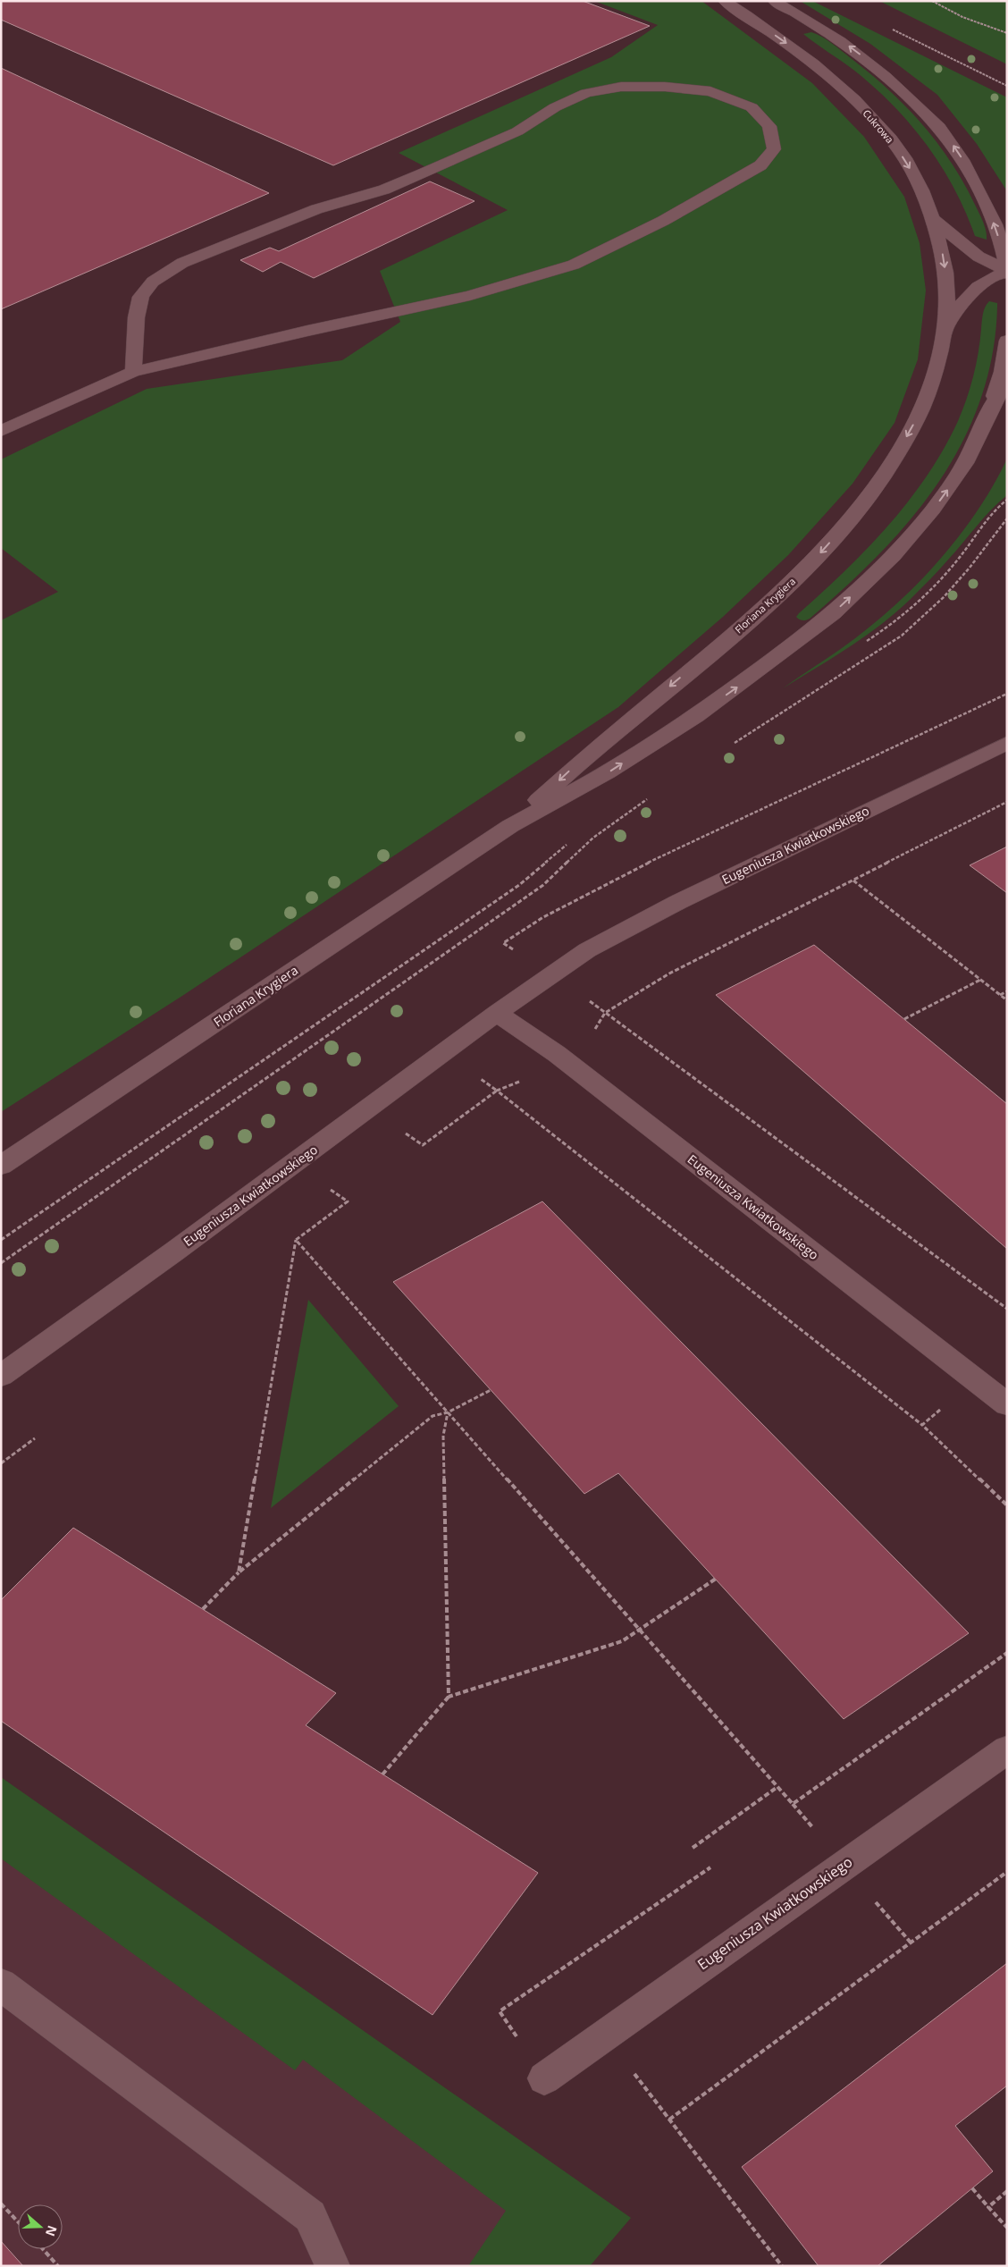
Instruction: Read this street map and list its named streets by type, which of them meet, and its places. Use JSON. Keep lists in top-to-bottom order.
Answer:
{
  "streets": {
    "street": ["Cukrowa", "Floriana Krygiera", "Eugeniusza Kwiatkowskiego"]
  },
  "crossings": [
    ["Cukrowa", "Floriana Krygiera"]
  ],
  "north": "right"
}
